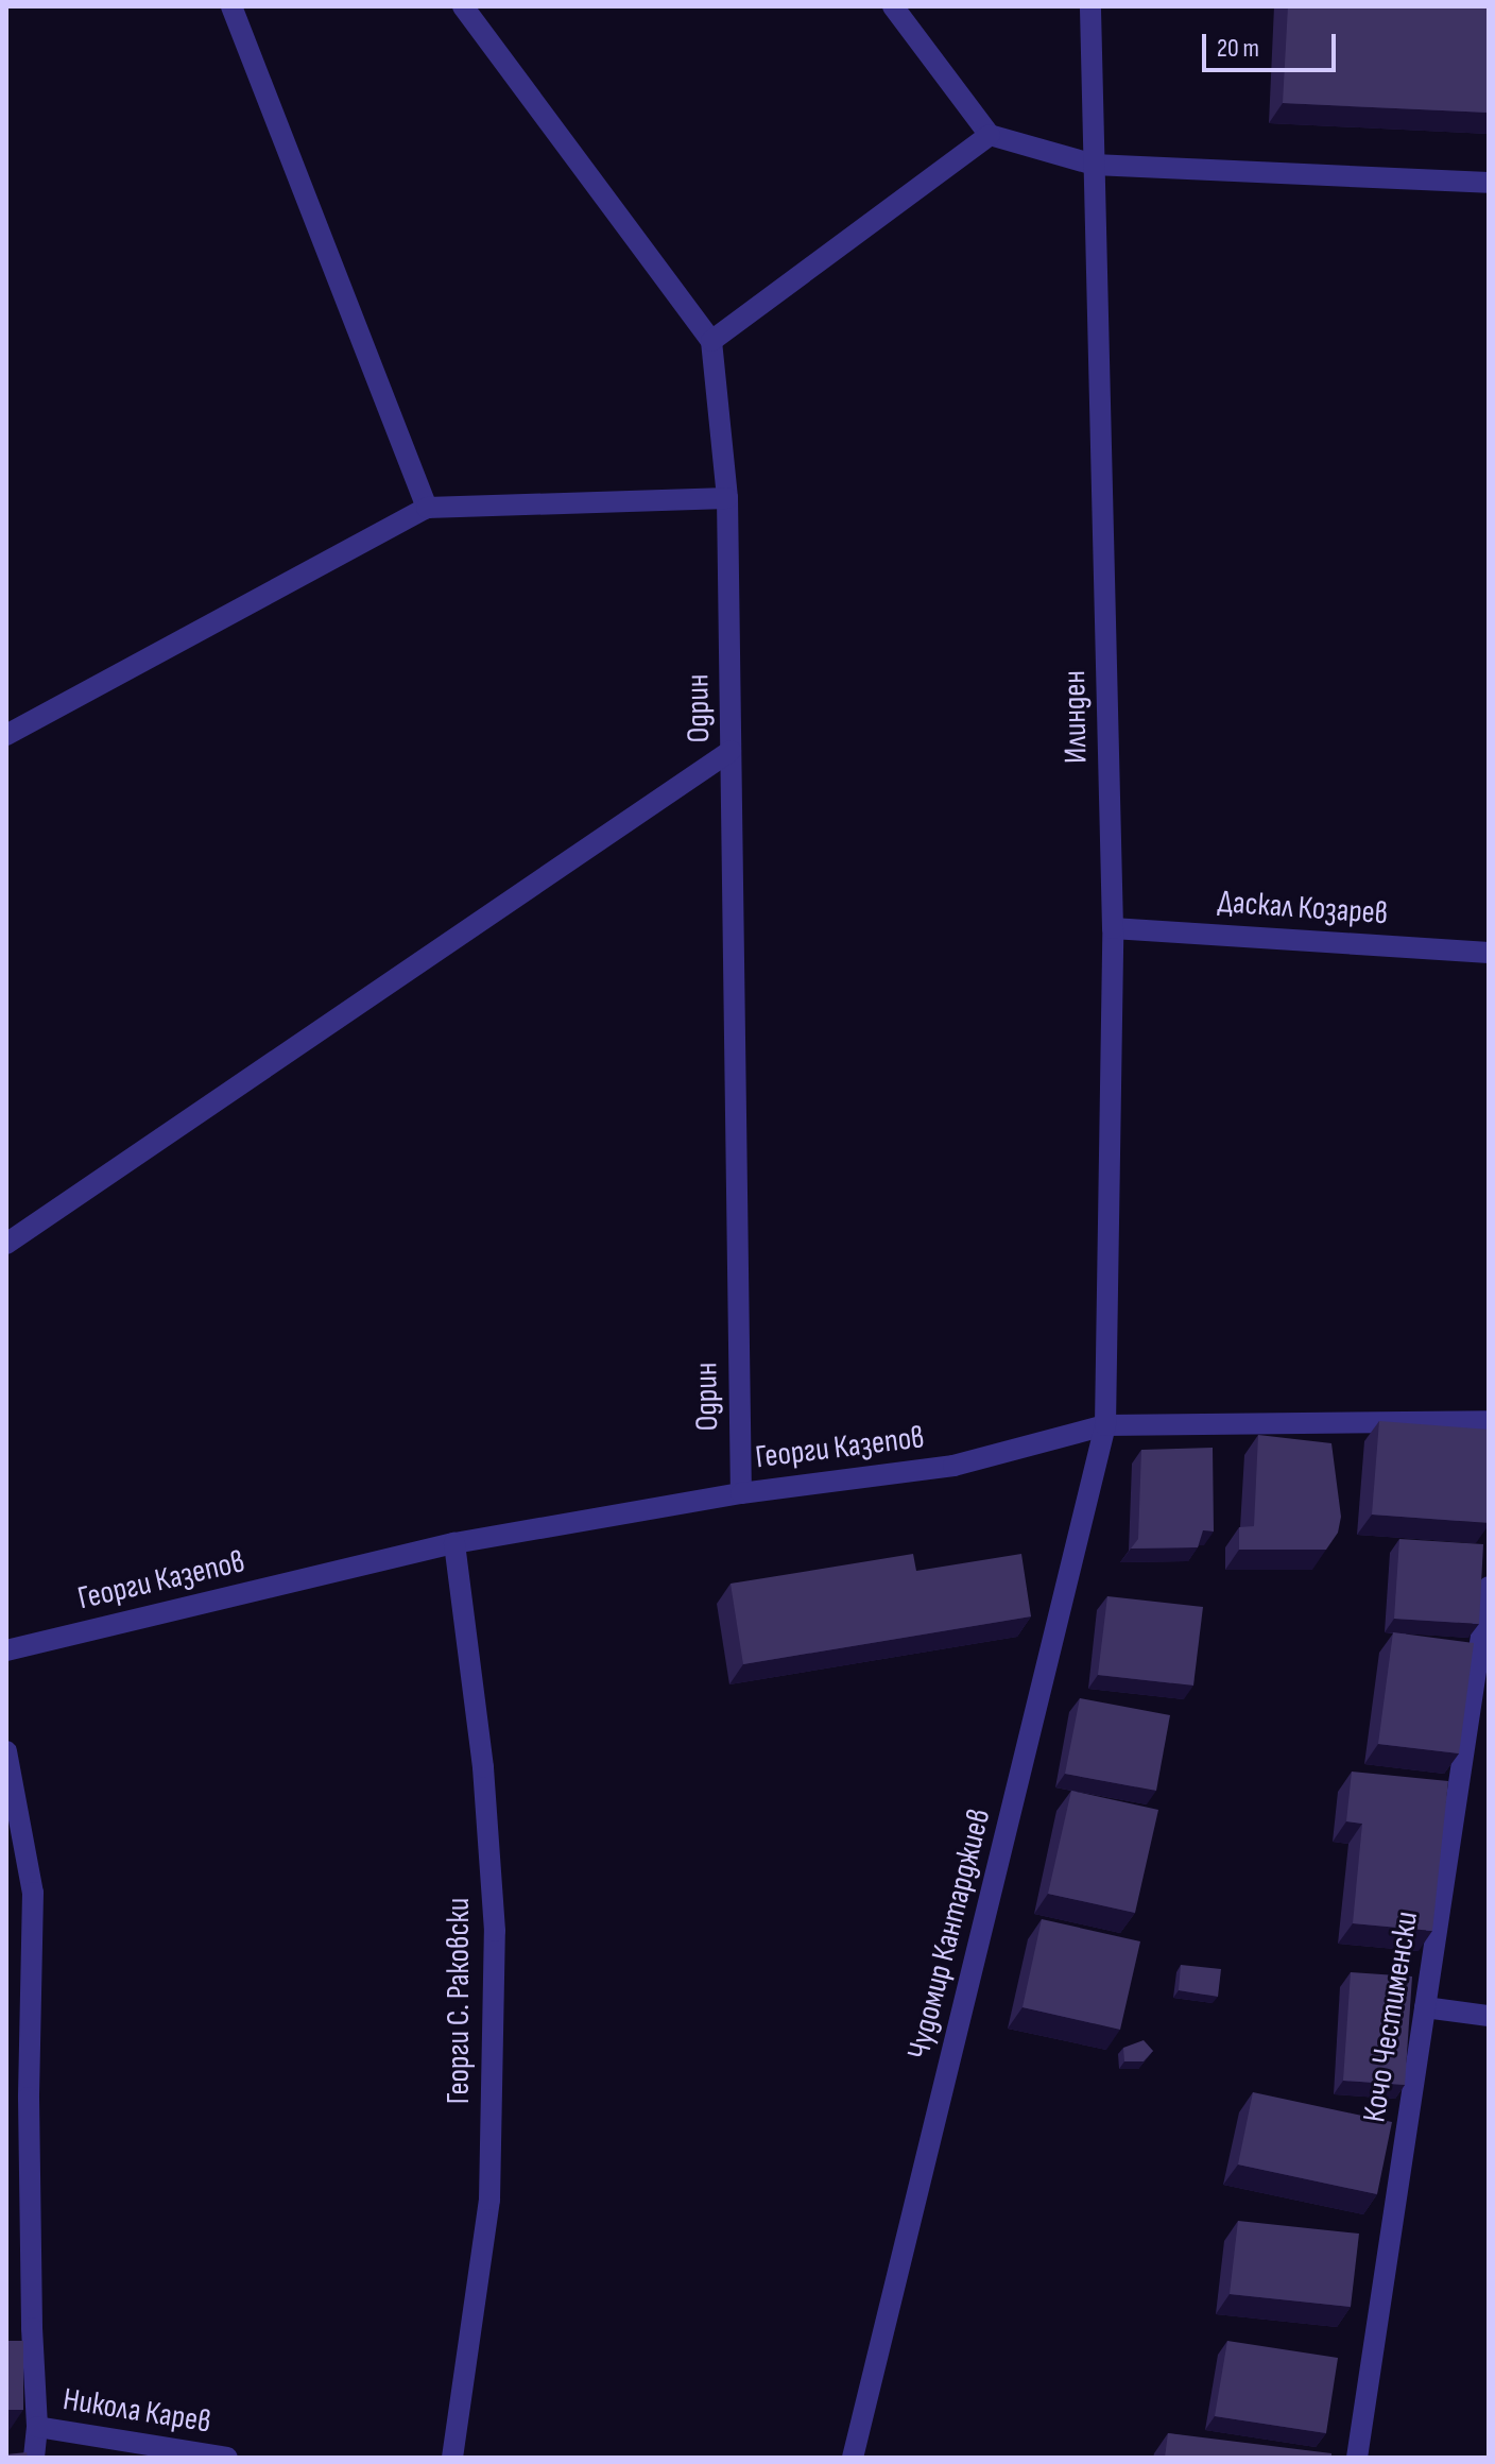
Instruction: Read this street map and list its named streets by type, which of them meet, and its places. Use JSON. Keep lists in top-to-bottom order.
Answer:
{
  "streets": {
    "street": [
      "Одрин",
      "Илинден",
      "Даскал Козарев",
      "Георги Казепов",
      "Чудомир Кантарджиев",
      "Георги С. Раковски",
      "Кочо Честименски",
      "Никола Карев"
    ]
  },
  "crossings": [
    ["Одрин", "Георги Казепов"],
    ["Илинден", "Даскал Козарев"],
    ["Илинден", "Георги Казепов"],
    ["Илинден", "Чудомир Кантарджиев"],
    ["Георги Казепов", "Чудомир Кантарджиев"],
    ["Георги Казепов", "Георги С. Раковски"]
  ],
  "scale_bar": "20 m"
}
